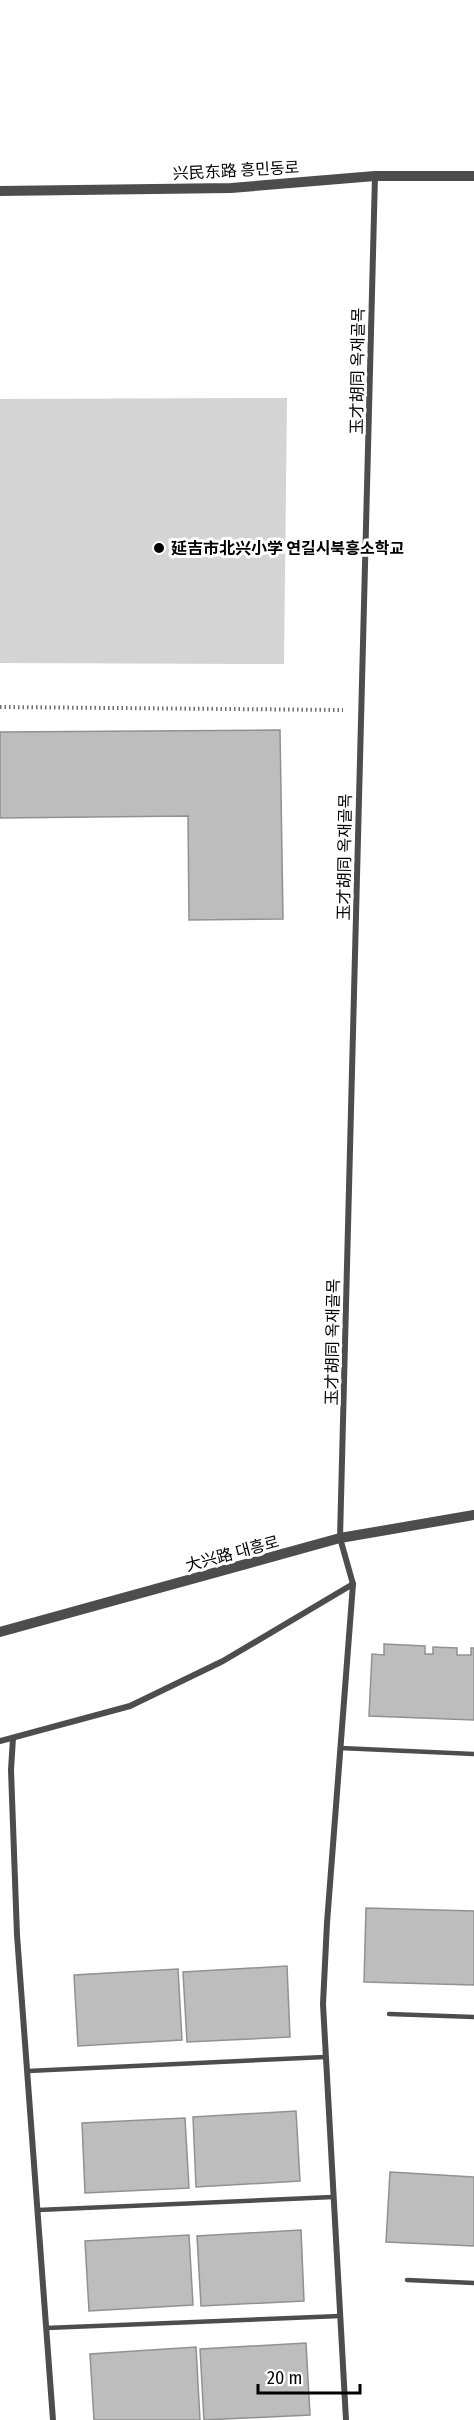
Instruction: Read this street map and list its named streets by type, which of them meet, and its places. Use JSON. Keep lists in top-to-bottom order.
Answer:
{
  "streets": {
    "street": ["兴民东路 흥민동로", "玉才胡同 옥재골목", "大兴路 대흥로"]
  },
  "crossings": [
    ["兴民东路 흥민동로", "玉才胡同 옥재골목"],
    ["玉才胡同 옥재골목", "大兴路 대흥로"]
  ],
  "places": ["延吉市北兴小学 연길시북흥소학교"],
  "scale_bar": "20 m"
}
